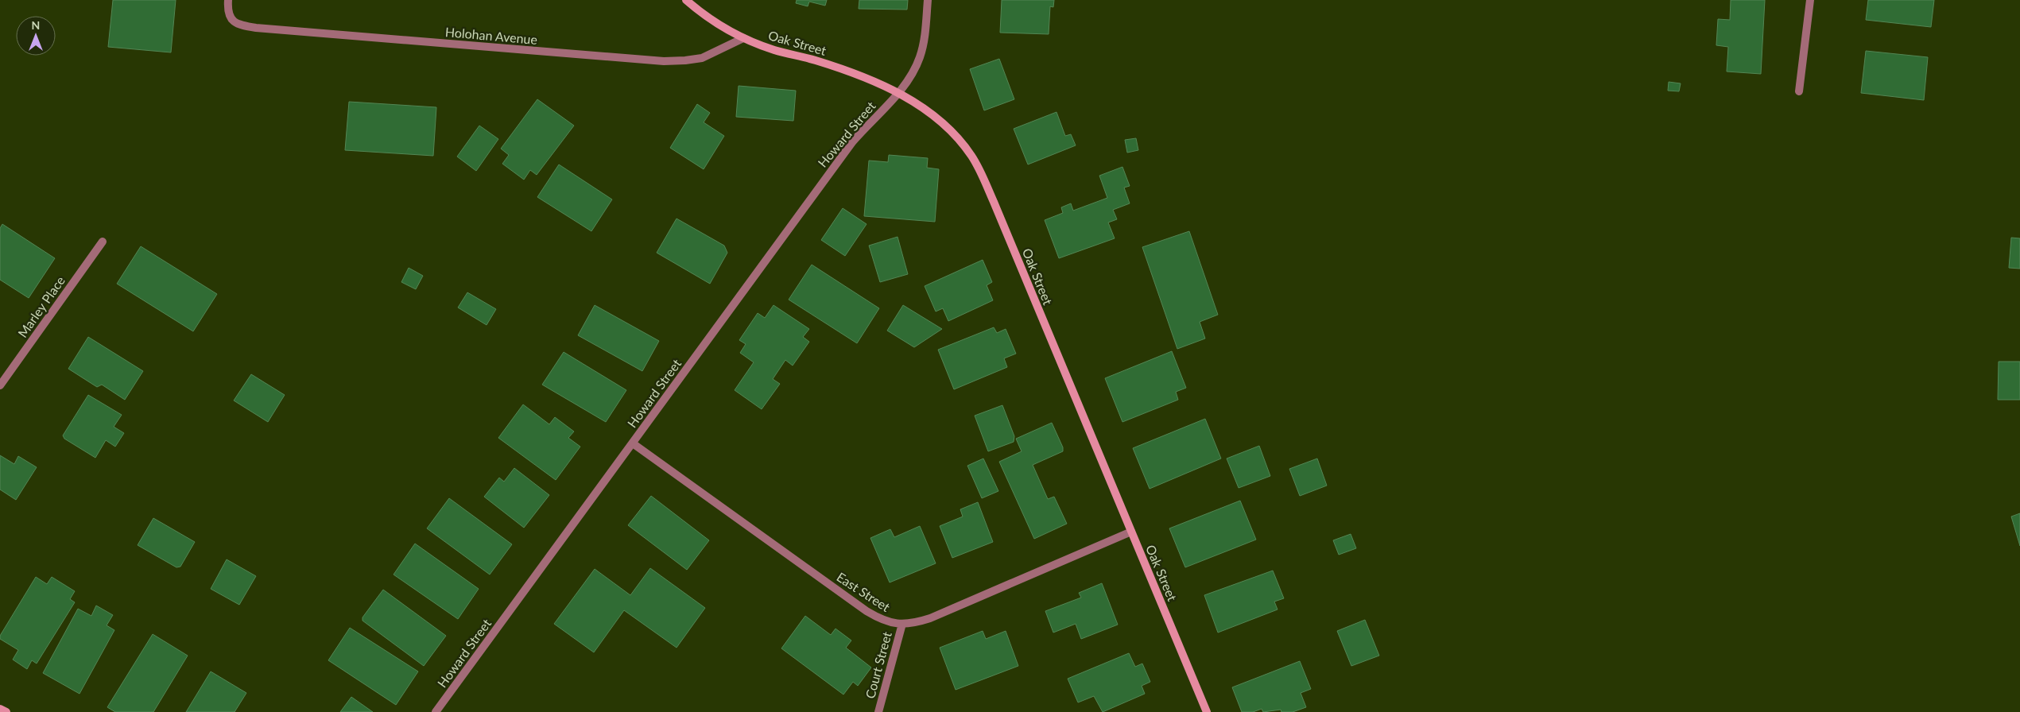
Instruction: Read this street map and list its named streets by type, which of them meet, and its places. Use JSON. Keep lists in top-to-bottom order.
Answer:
{
  "streets": {
    "street": [
      "Holohan Avenue",
      "Oak Street",
      "Howard Street",
      "Marley Place",
      "East Street",
      "Court Street"
    ]
  },
  "crossings": [
    ["Holohan Avenue", "Oak Street"],
    ["Oak Street", "Howard Street"],
    ["Oak Street", "East Street"],
    ["Howard Street", "East Street"],
    ["East Street", "Court Street"]
  ],
  "north": "top"
}
